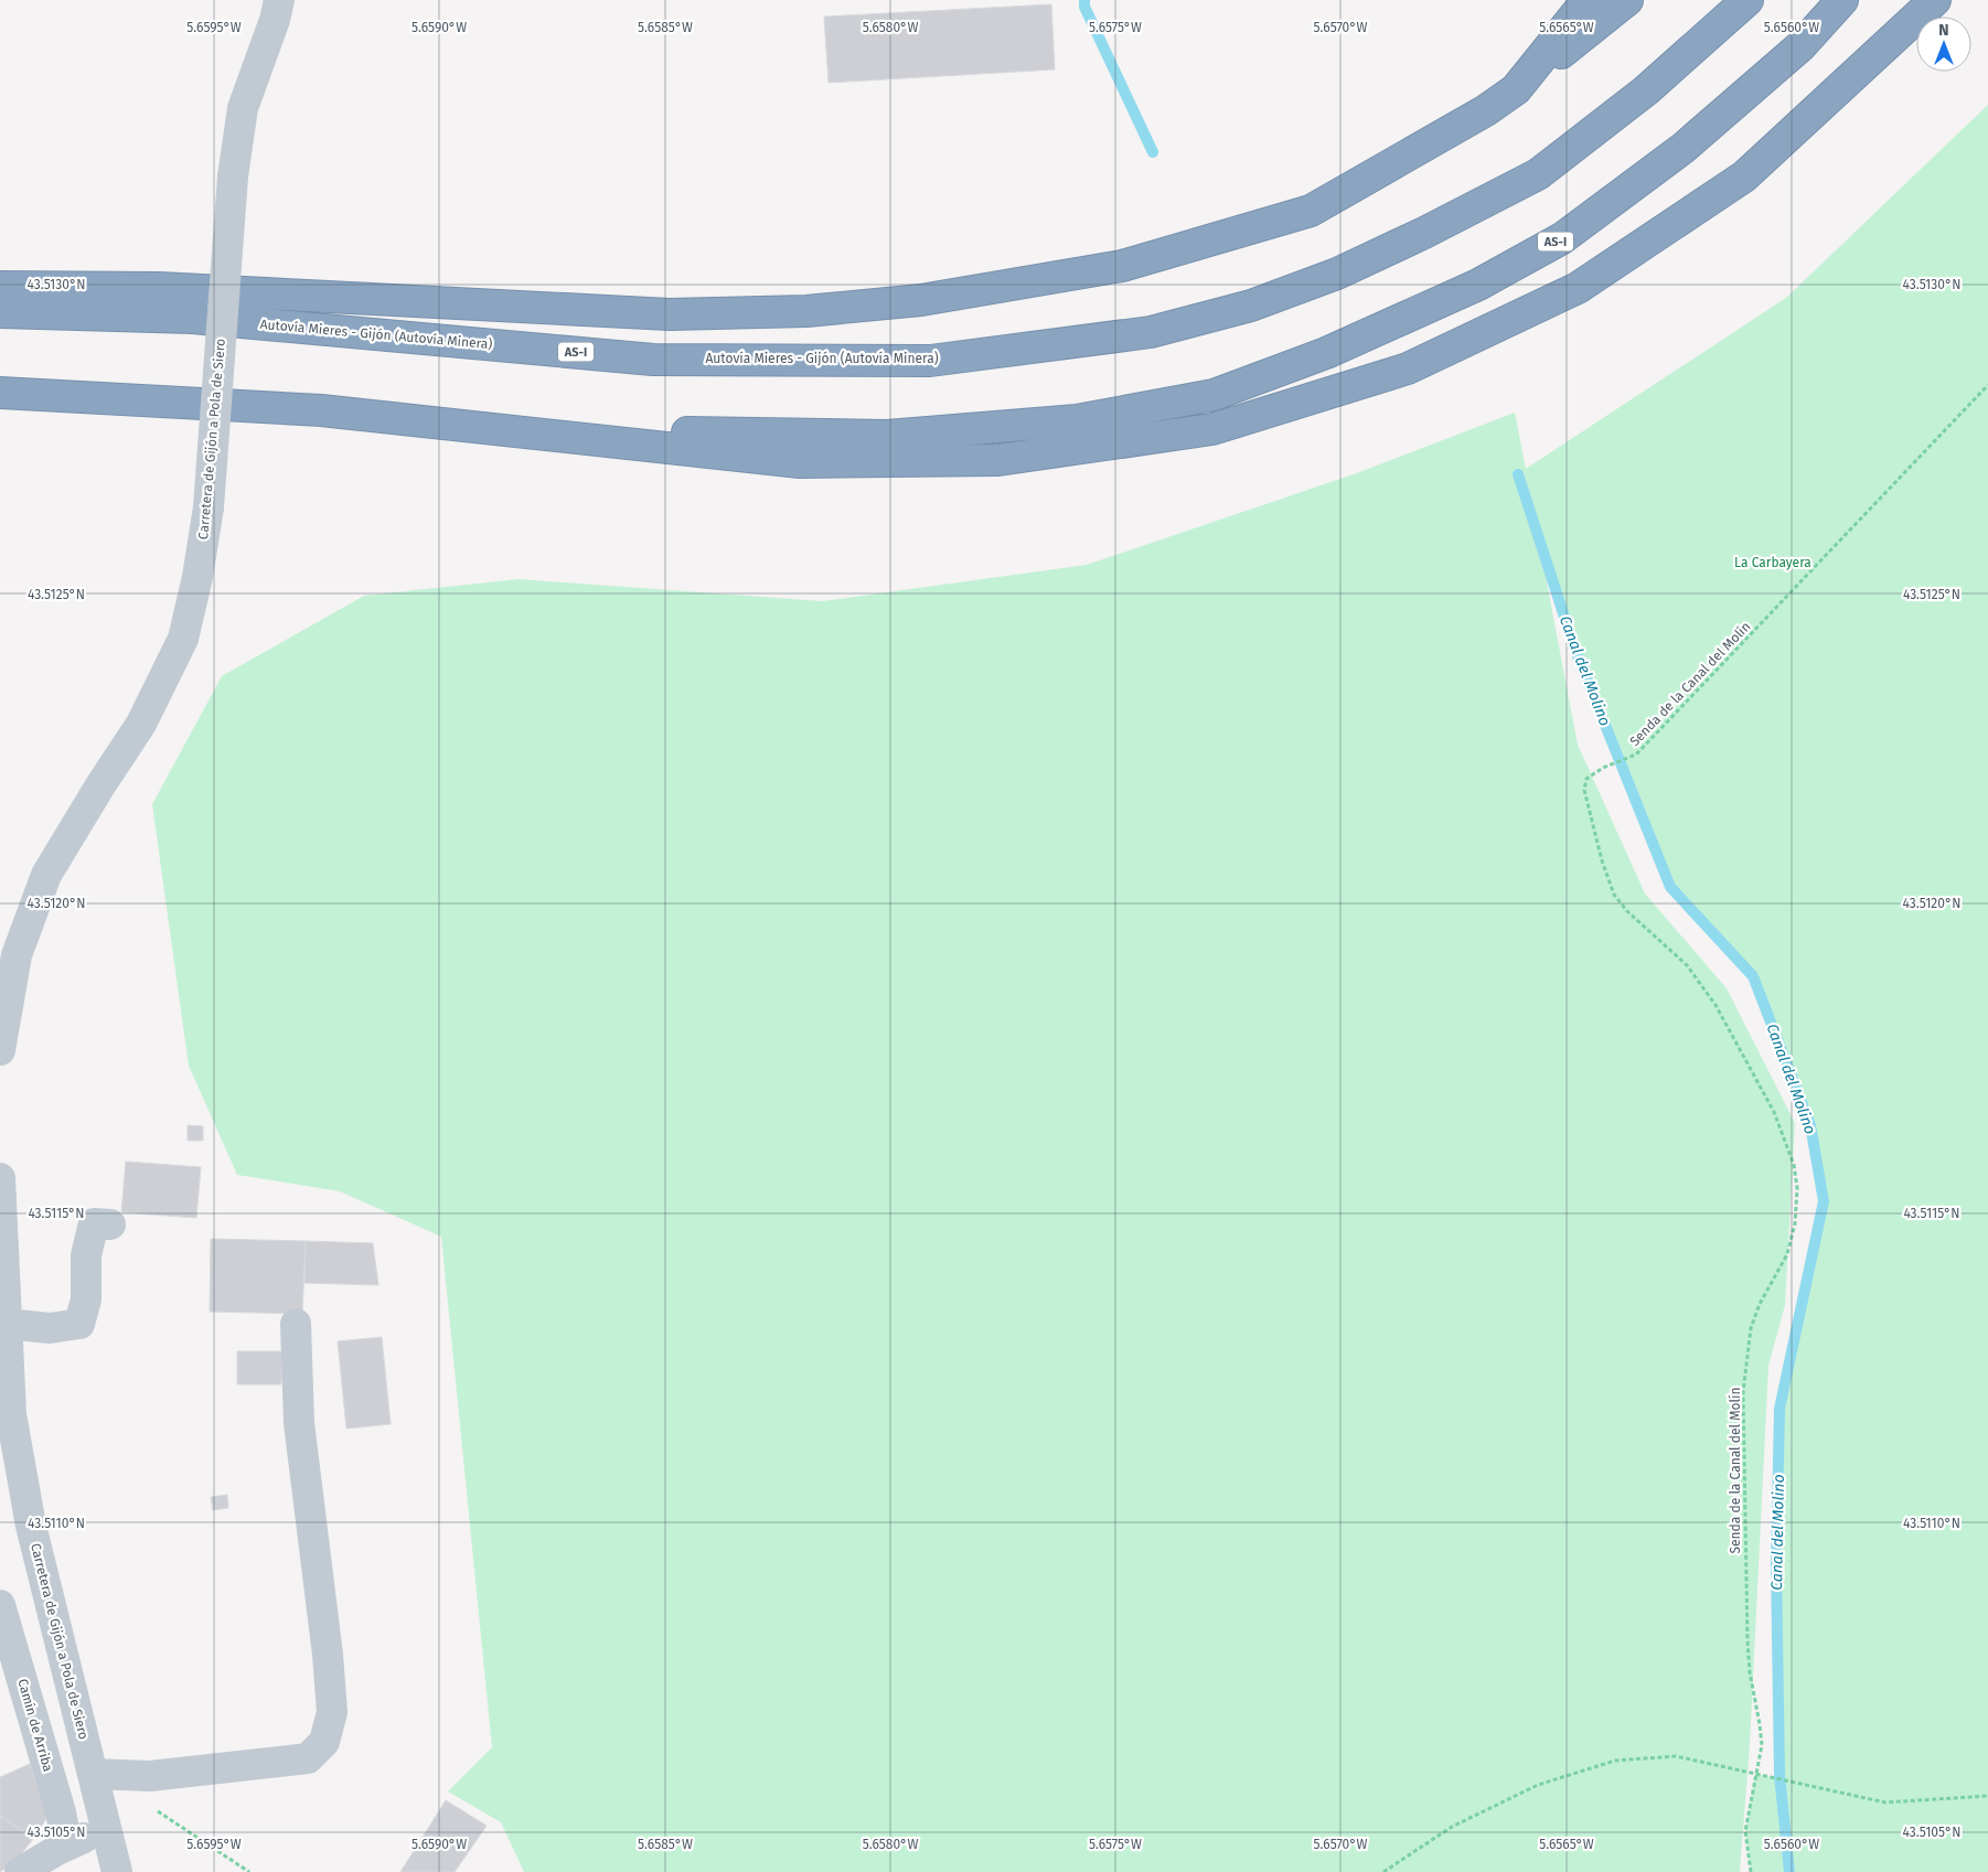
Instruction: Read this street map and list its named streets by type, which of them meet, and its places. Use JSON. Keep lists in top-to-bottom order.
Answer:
{
  "streets": {
    "highway": ["AS-I", "Autovía Mieres - Gijón (Autovía Minera)"],
    "street": ["Carretera de Gijón a Pola de Siero", "Camín de Arriba"],
    "path": ["Senda de la Canal del Molín"]
  },
  "water": ["Canal del Molino"],
  "parks": ["La Carbayera"],
  "north": "top",
  "coordinates": [
    "5.6595°W",
    "5.6590°W",
    "5.6585°W",
    "5.6580°W",
    "5.6575°W",
    "5.6570°W",
    "5.6565°W",
    "5.6560°W",
    "43.5130°N",
    "43.5125°N",
    "43.5120°N",
    "43.5115°N",
    "43.5110°N",
    "43.5105°N"
  ]
}
